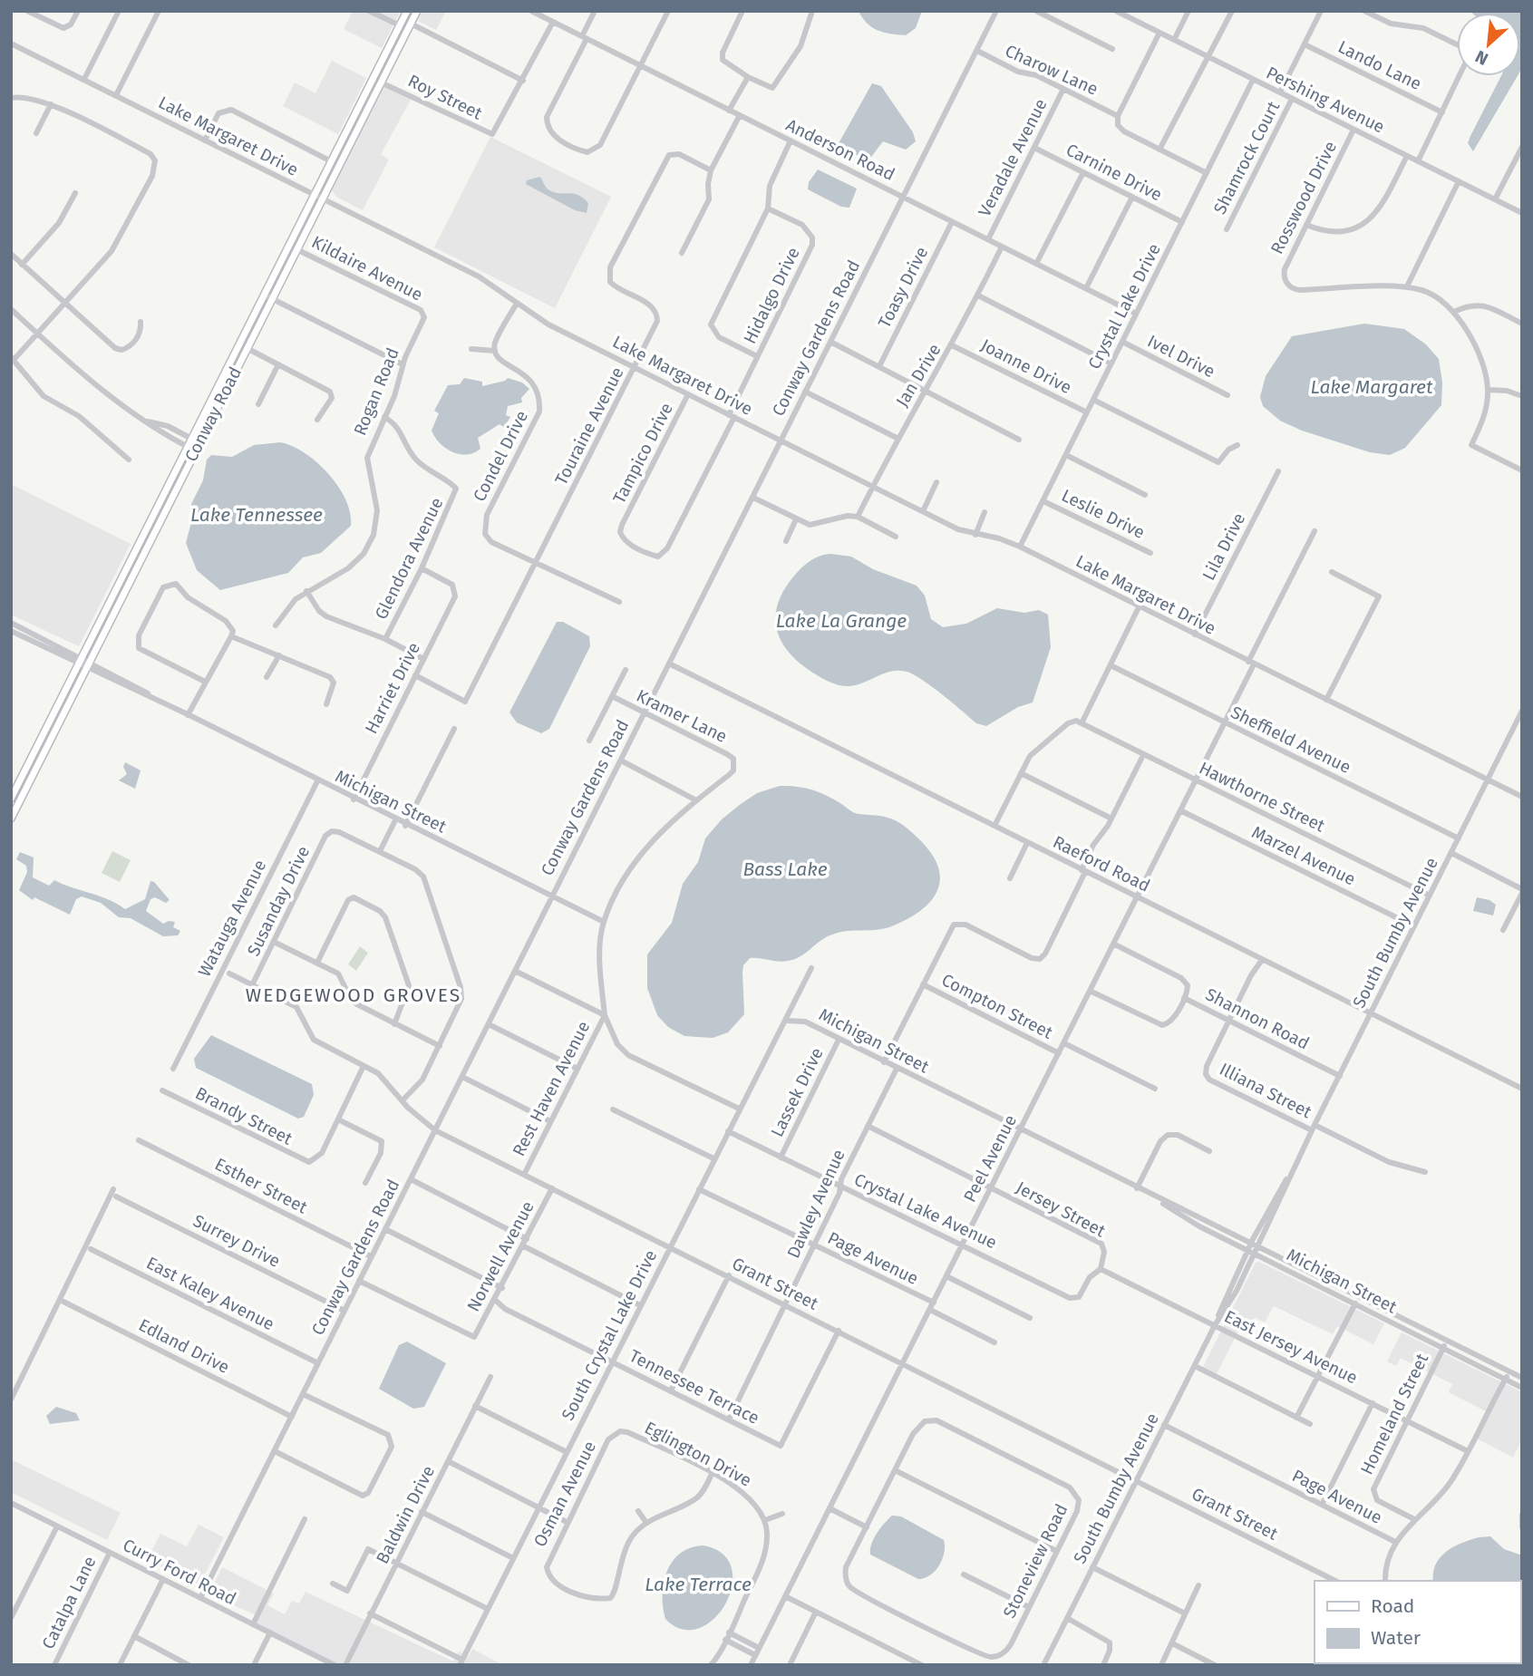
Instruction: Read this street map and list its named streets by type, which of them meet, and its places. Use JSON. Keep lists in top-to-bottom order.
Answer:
{
  "streets": {
    "main road": ["Conway Road"],
    "street": [
      "Lando Lane",
      "Charow Lane",
      "Roy Street",
      "Pershing Avenue",
      "Lake Margaret Drive",
      "Anderson Road",
      "Veradale Avenue",
      "Shamrock Court",
      "Carnine Drive",
      "Rosswood Drive",
      "Kildaire Avenue",
      "Toasy Drive",
      "Hidalgo Drive",
      "Crystal Lake Drive",
      "Conway Gardens Road",
      "Ivel Drive",
      "Joanne Drive",
      "Jan Drive",
      "Rogan Road",
      "Touraine Avenue",
      "Tampico Drive",
      "Condel Drive",
      "Leslie Drive",
      "Lila Drive",
      "Glendora Avenue",
      "Harriet Drive",
      "Kramer Lane",
      "Sheffield Avenue",
      "Hawthorne Street",
      "Michigan Street",
      "Marzel Avenue",
      "Raeford Road",
      "Susanday Drive",
      "Watauga Avenue",
      "South Bumby Avenue",
      "Compton Street",
      "Shannon Road",
      "Rest Haven Avenue",
      "Illiana Street",
      "Lassek Drive",
      "Brandy Street",
      "Peel Avenue",
      "Esther Street",
      "Dawley Avenue",
      "Jersey Street",
      "Crystal Lake Avenue",
      "Surrey Drive",
      "Norwell Avenue",
      "Page Avenue",
      "Grant Street",
      "East Kaley Avenue",
      "South Crystal Lake Drive",
      "Edland Drive",
      "East Jersey Avenue",
      "Tennessee Terrace",
      "Homeland Street",
      "Eglington Drive",
      "Osman Avenue",
      "Baldwin Drive",
      "Stoneview Road",
      "Curry Ford Road",
      "Catalpa Lane"
    ]
  },
  "crossings": [
    ["Charow Lane", "Veradale Avenue"],
    ["Charow Lane", "Crystal Lake Drive"],
    ["Charow Lane", "Conway Gardens Road"],
    ["Roy Street", "Conway Road"],
    ["Pershing Avenue", "Shamrock Court"],
    ["Pershing Avenue", "Rosswood Drive"],
    ["Pershing Avenue", "Crystal Lake Drive"],
    ["Lake Margaret Drive", "Hidalgo Drive"],
    ["Lake Margaret Drive", "Crystal Lake Drive"],
    ["Lake Margaret Drive", "Conway Gardens Road"],
    ["Lake Margaret Drive", "Jan Drive"],
    ["Lake Margaret Drive", "Conway Road"],
    ["Lake Margaret Drive", "Touraine Avenue"],
    ["Lake Margaret Drive", "Tampico Drive"],
    ["Lake Margaret Drive", "Lila Drive"],
    ["Lake Margaret Drive", "South Bumby Avenue"],
    ["Lake Margaret Drive", "Peel Avenue"],
    ["Anderson Road", "Veradale Avenue"],
    ["Anderson Road", "Toasy Drive"],
    ["Anderson Road", "Crystal Lake Drive"],
    ["Anderson Road", "Conway Gardens Road"],
    ["Anderson Road", "Jan Drive"],
    ["Veradale Avenue", "Carnine Drive"],
    ["Carnine Drive", "Crystal Lake Drive"],
    ["Kildaire Avenue", "Rogan Road"],
    ["Kildaire Avenue", "Conway Road"],
    ["Hidalgo Drive", "Tampico Drive"],
    ["Crystal Lake Drive", "Ivel Drive"],
    ["Crystal Lake Drive", "Joanne Drive"],
    ["Crystal Lake Drive", "Leslie Drive"],
    ["Conway Gardens Road", "Kramer Lane"],
    ["Conway Gardens Road", "Michigan Street"],
    ["Conway Gardens Road", "Raeford Road"],
    ["Conway Gardens Road", "Esther Street"],
    ["Conway Gardens Road", "Surrey Drive"],
    ["Conway Gardens Road", "Norwell Avenue"],
    ["Conway Gardens Road", "Grant Street"],
    ["Conway Gardens Road", "East Kaley Avenue"],
    ["Conway Gardens Road", "Edland Drive"],
    ["Conway Gardens Road", "Curry Ford Road"],
    ["Joanne Drive", "Jan Drive"],
    ["Rogan Road", "Glendora Avenue"],
    ["Conway Road", "Michigan Street"],
    ["Touraine Avenue", "Condel Drive"],
    ["Touraine Avenue", "Harriet Drive"],
    ["Glendora Avenue", "Harriet Drive"],
    ["Harriet Drive", "Michigan Street"],
    ["Sheffield Avenue", "South Bumby Avenue"],
    ["Sheffield Avenue", "Peel Avenue"],
    ["Hawthorne Street", "South Bumby Avenue"],
    ["Hawthorne Street", "Peel Avenue"],
    ["Michigan Street", "Watauga Avenue"],
    ["Michigan Street", "South Bumby Avenue"],
    ["Michigan Street", "Lassek Drive"],
    ["Michigan Street", "Peel Avenue"],
    ["Michigan Street", "Dawley Avenue"],
    ["Michigan Street", "South Crystal Lake Drive"],
    ["Michigan Street", "Homeland Street"],
    ["Marzel Avenue", "South Bumby Avenue"],
    ["Marzel Avenue", "Peel Avenue"],
    ["Raeford Road", "South Bumby Avenue"],
    ["Raeford Road", "Peel Avenue"],
    ["Susanday Drive", "Grant Street"],
    ["South Bumby Avenue", "Shannon Road"],
    ["South Bumby Avenue", "Illiana Street"],
    ["South Bumby Avenue", "Page Avenue"],
    ["South Bumby Avenue", "Grant Street"],
    ["South Bumby Avenue", "East Jersey Avenue"],
    ["Compton Street", "Peel Avenue"],
    ["Shannon Road", "Illiana Street"],
    ["Shannon Road", "Peel Avenue"],
    ["Rest Haven Avenue", "Grant Street"],
    ["Lassek Drive", "Crystal Lake Avenue"],
    ["Peel Avenue", "Jersey Street"],
    ["Peel Avenue", "Crystal Lake Avenue"],
    ["Peel Avenue", "Page Avenue"],
    ["Peel Avenue", "Grant Street"],
    ["Dawley Avenue", "Jersey Street"],
    ["Dawley Avenue", "Crystal Lake Avenue"],
    ["Dawley Avenue", "Page Avenue"],
    ["Dawley Avenue", "Grant Street"],
    ["Dawley Avenue", "Tennessee Terrace"],
    ["Jersey Street", "Crystal Lake Avenue"],
    ["Jersey Street", "East Jersey Avenue"],
    ["Crystal Lake Avenue", "South Crystal Lake Drive"],
    ["Crystal Lake Avenue", "East Jersey Avenue"],
    ["Norwell Avenue", "Grant Street"],
    ["Norwell Avenue", "Tennessee Terrace"],
    ["Page Avenue", "South Crystal Lake Drive"],
    ["Grant Street", "South Crystal Lake Drive"],
    ["Grant Street", "Tennessee Terrace"],
    ["South Crystal Lake Drive", "Tennessee Terrace"],
    ["East Jersey Avenue", "Homeland Street"],
    ["Eglington Drive", "Osman Avenue"],
    ["Curry Ford Road", "Catalpa Lane"]
  ],
  "districts": ["WEDGEWOOD GROVES"],
  "water": [
    "Lake Margaret",
    "Lake Tennessee",
    "Lake La Grange",
    "Bass Lake",
    "Lake Terrace"
  ],
  "legend": ["Road", "Water"],
  "north": "bottom left"
}
